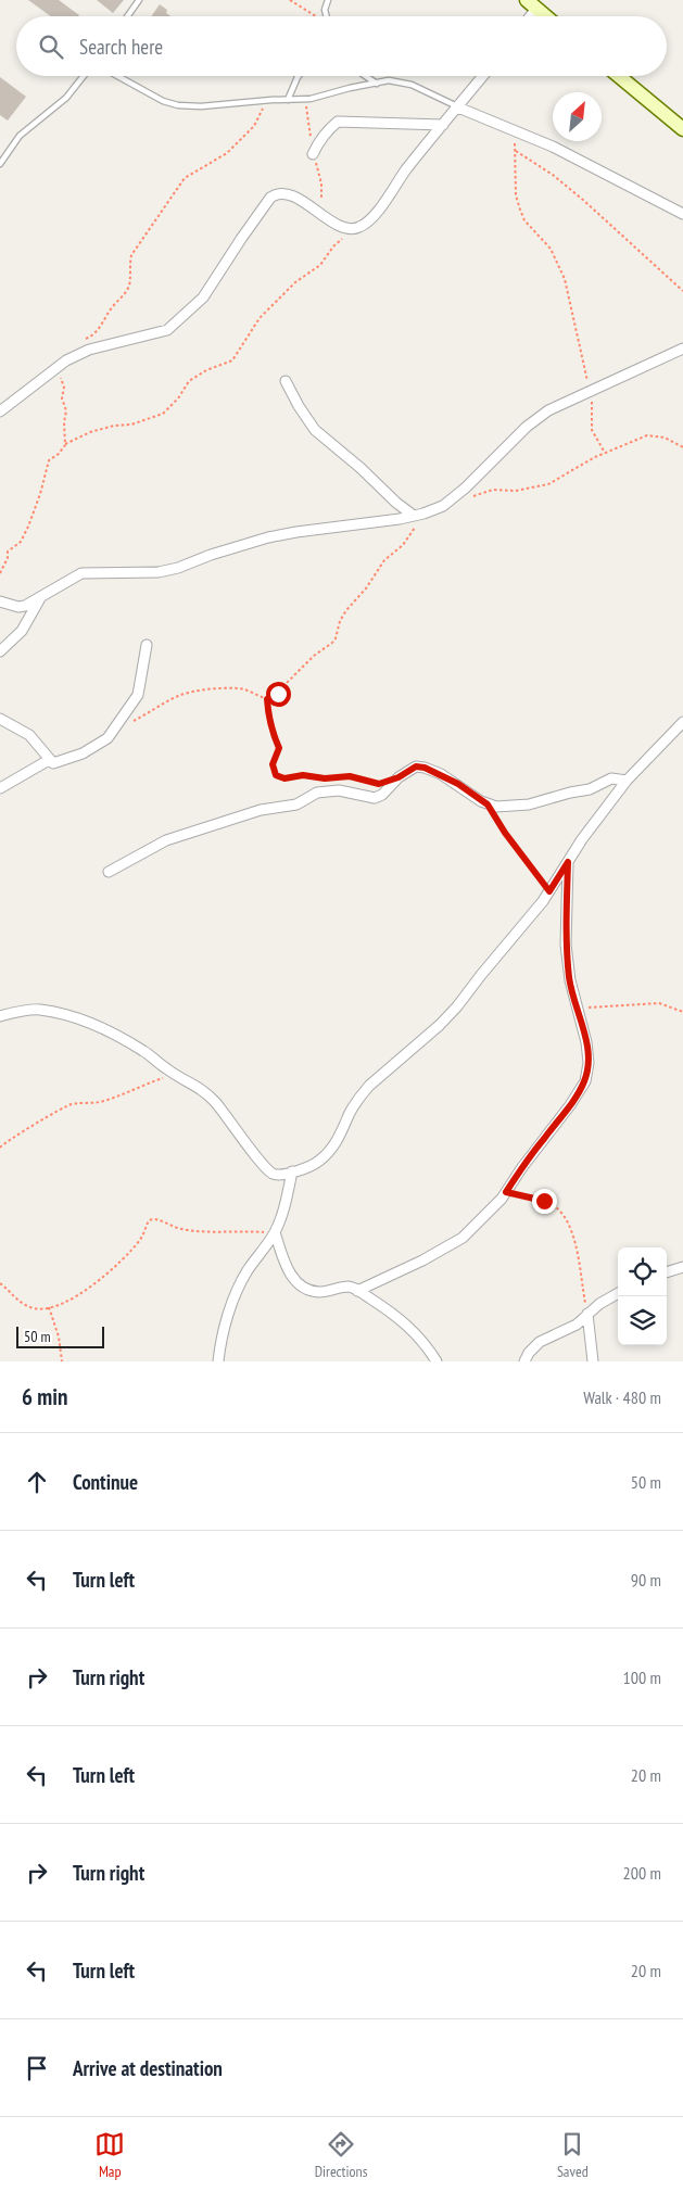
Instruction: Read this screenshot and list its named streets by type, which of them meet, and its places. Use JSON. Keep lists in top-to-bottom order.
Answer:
{
  "scale_bar": "50 m",
  "north": "top right",
  "page": {
    "search": "Search here",
    "scale": "50 m",
    "heading": ["6 min", "Walk · 480 m"],
    "list": [
      ["Continue", "50 m"],
      ["Turn left", "90 m"],
      ["Turn right", "100 m"],
      ["Turn left", "20 m"],
      ["Turn right", "200 m"],
      ["Turn left", "20 m"],
      "Arrive at destination"
    ],
    "nav": ["Map", "Directions", "Saved"]
  }
}
